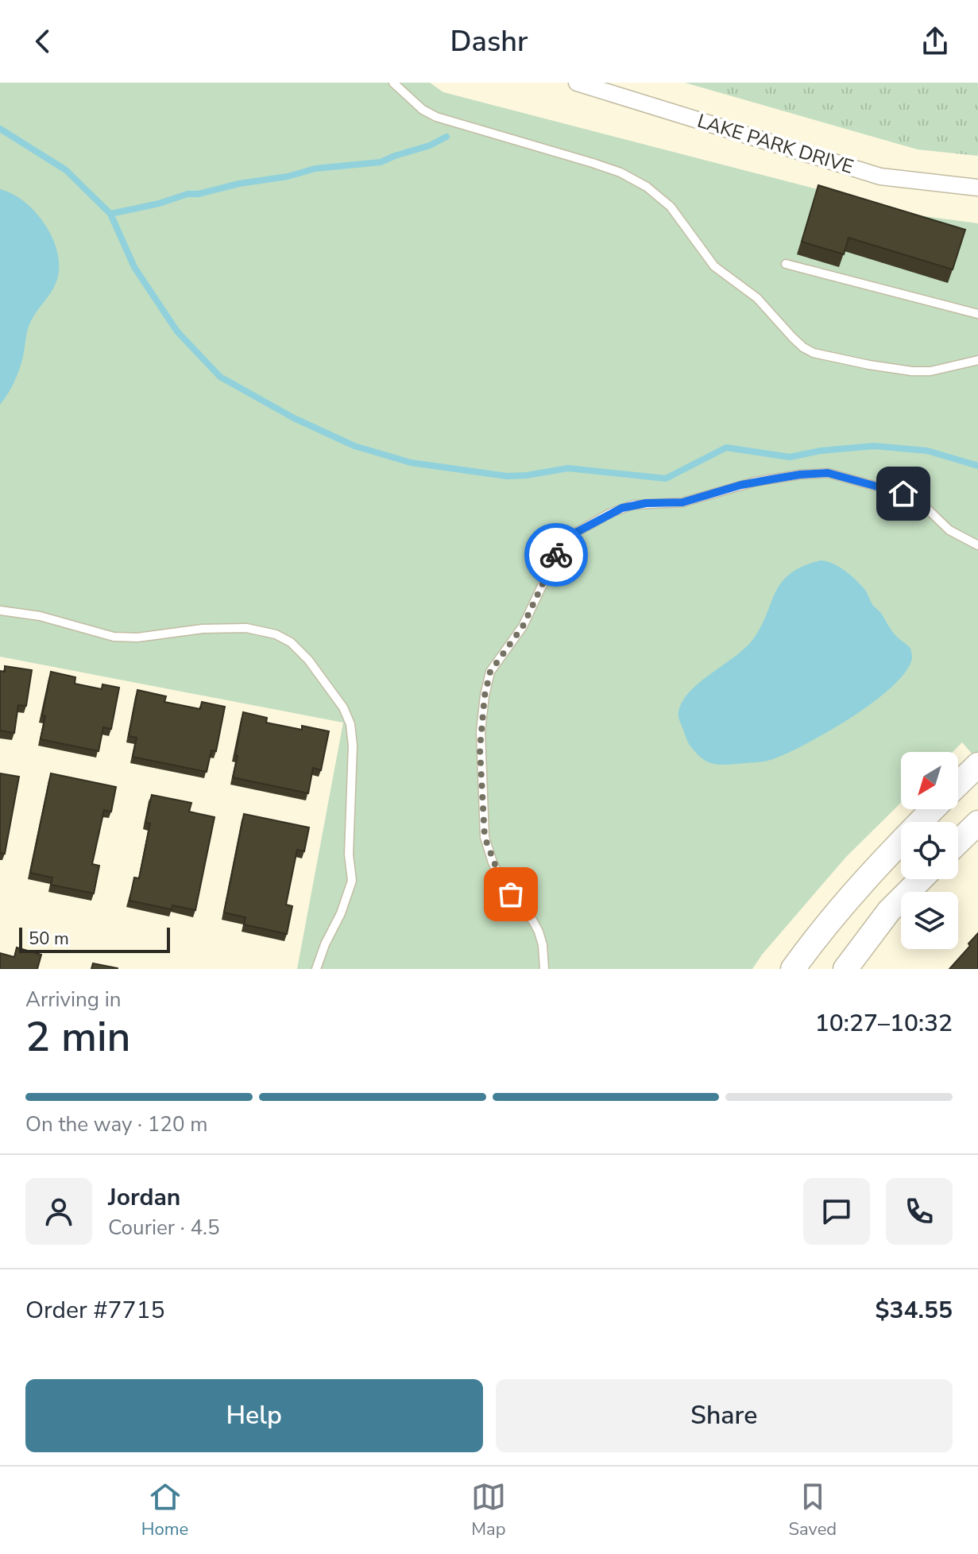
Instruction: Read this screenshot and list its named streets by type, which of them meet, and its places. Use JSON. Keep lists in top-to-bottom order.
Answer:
{
  "streets": {
    "street": ["LAKE PARK DRIVE"]
  },
  "scale_bar": "50 m",
  "north": "bottom left",
  "page": {
    "header": "Dashr",
    "scale": "50 m",
    "heading": ["2 min", "Arriving in", "10:27–10:32"],
    "panel": [
      "Jordan",
      "Courier · 4.5",
      "Order #7715",
      "$34.55"
    ],
    "bar": "On the way · 120 m",
    "buttons": ["Help", "Share"],
    "tabs": ["Home", "Map", "Saved"]
  }
}
